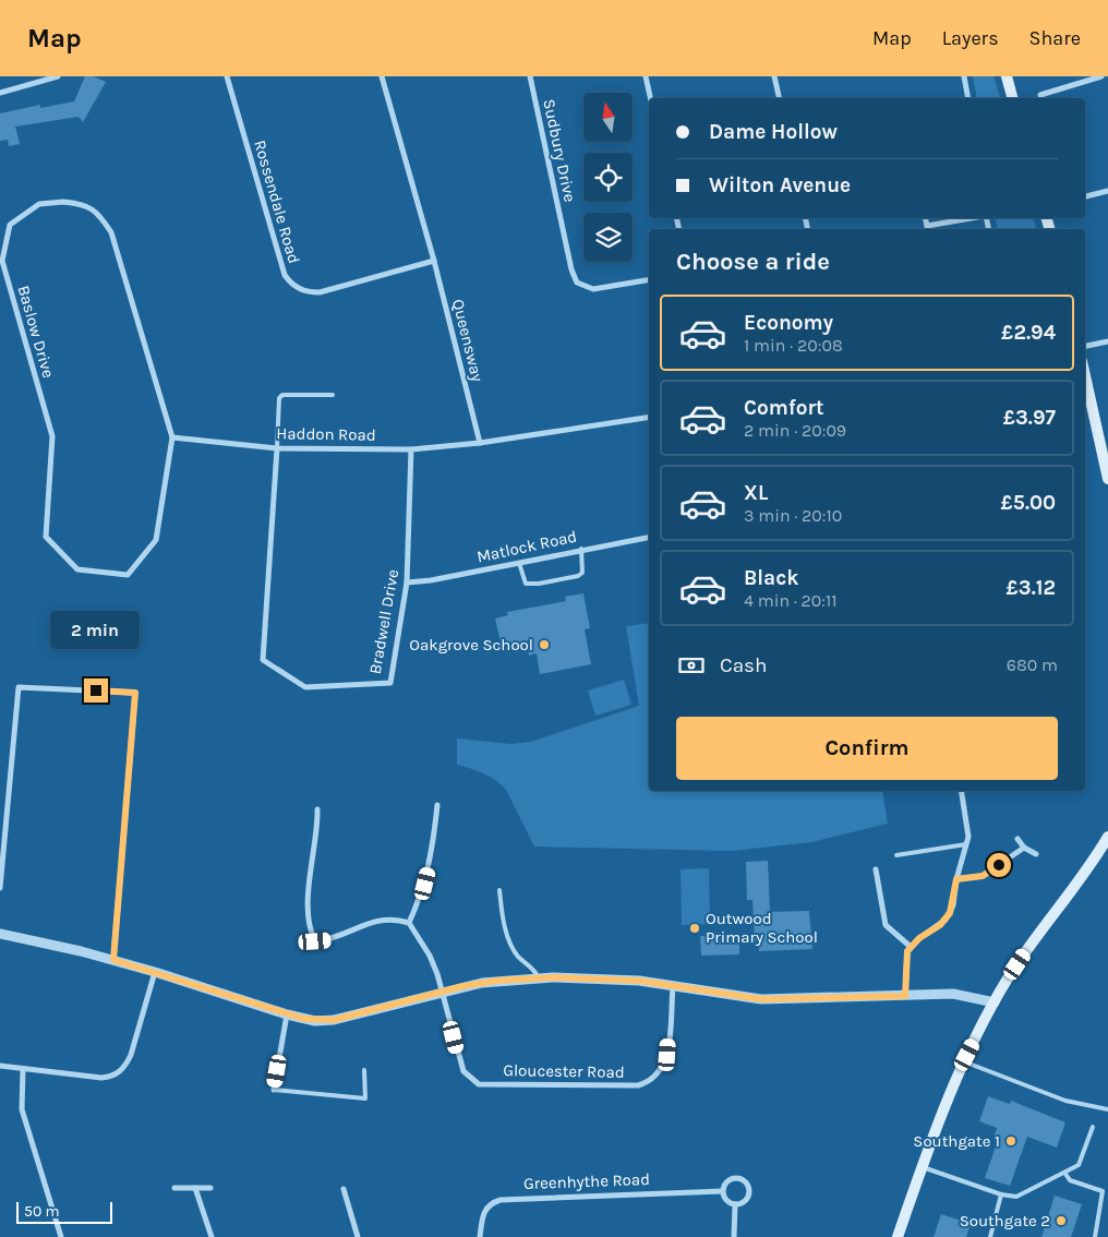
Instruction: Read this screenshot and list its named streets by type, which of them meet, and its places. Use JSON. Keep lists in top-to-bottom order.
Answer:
{
  "streets": {
    "street": [
      "Sudbury Drive",
      "Rossendale Road",
      "Baslow Drive",
      "Queensway",
      "Haddon Road",
      "Matlock Road",
      "Bradwell Drive",
      "Gloucester Road",
      "Greenhythe Road"
    ]
  },
  "crossings": [
    ["Rossendale Road", "Queensway"],
    ["Baslow Drive", "Haddon Road"],
    ["Queensway", "Haddon Road"],
    ["Haddon Road", "Bradwell Drive"],
    ["Matlock Road", "Bradwell Drive"]
  ],
  "places": [
    "Oakgrove School",
    "Outwood Primary School",
    "Southgate 1",
    "Southgate 2"
  ],
  "scale_bar": "50 m",
  "north": "top",
  "page": {
    "header": "Map",
    "nav": ["Map", "Layers", "Share"],
    "banner": ["Dame Hollow", "Wilton Avenue"],
    "heading": "Choose a ride",
    "list": [
      {
        "name": "Economy",
        "note": "1 min · 20:08",
        "value": "£2.94"
      },
      {
        "name": "Comfort",
        "note": "2 min · 20:09",
        "value": "£3.97"
      },
      {
        "name": "XL",
        "note": "3 min · 20:10",
        "value": "£5.00"
      },
      {
        "name": "Black",
        "note": "4 min · 20:11",
        "value": "£3.12"
      }
    ],
    "bubble": "2 min",
    "pay": ["Cash", "680 m"],
    "buttons": "Confirm",
    "scale": "50 m"
  }
}
